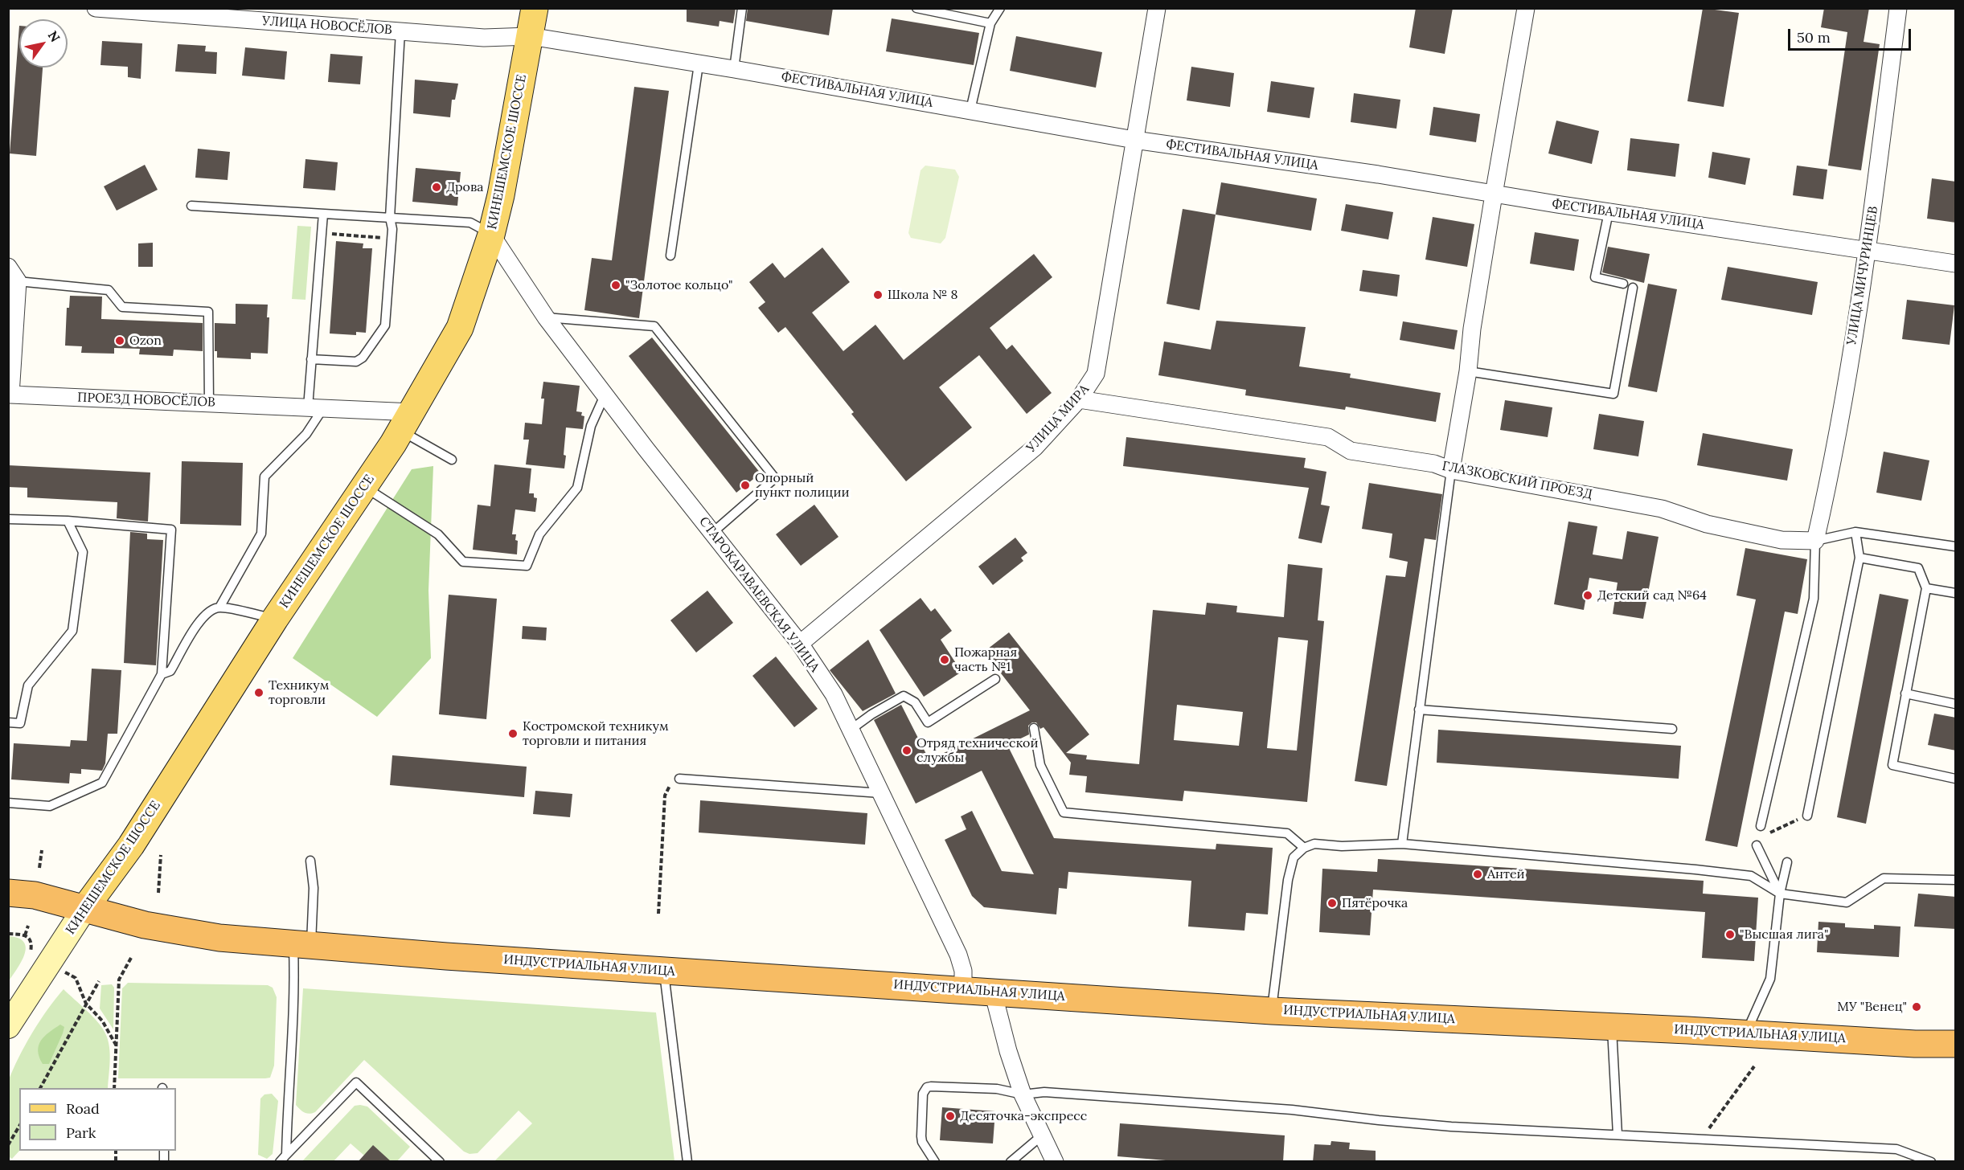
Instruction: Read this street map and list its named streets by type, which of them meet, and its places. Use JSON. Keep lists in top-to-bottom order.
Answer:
{
  "streets": {
    "highway": ["ИНДУСТРИАЛЬНАЯ УЛИЦА"],
    "main road": ["КИНЕШЕМСКОЕ ШОССЕ"],
    "street": [
      "УЛИЦА НОВОСЁЛОВ",
      "ФЕСТИВАЛЬНАЯ УЛИЦА",
      "УЛИЦА МИЧУРИНЦЕВ",
      "ПРОЕЗД НОВОСЁЛОВ",
      "УЛИЦА МИРА",
      "ГЛАЗКОВСКИЙ ПРОЕЗД",
      "СТАРОКАРАВАЕВСКАЯ УЛИЦА"
    ]
  },
  "crossings": [
    ["УЛИЦА НОВОСЁЛОВ", "ФЕСТИВАЛЬНАЯ УЛИЦА"],
    ["УЛИЦА НОВОСЁЛОВ", "КИНЕШЕМСКОЕ ШОССЕ"],
    ["ФЕСТИВАЛЬНАЯ УЛИЦА", "КИНЕШЕМСКОЕ ШОССЕ"],
    ["ФЕСТИВАЛЬНАЯ УЛИЦА", "УЛИЦА МИЧУРИНЦЕВ"],
    ["ФЕСТИВАЛЬНАЯ УЛИЦА", "УЛИЦА МИРА"],
    ["КИНЕШЕМСКОЕ ШОССЕ", "ПРОЕЗД НОВОСЁЛОВ"],
    ["КИНЕШЕМСКОЕ ШОССЕ", "СТАРОКАРАВАЕВСКАЯ УЛИЦА"],
    ["КИНЕШЕМСКОЕ ШОССЕ", "ИНДУСТРИАЛЬНАЯ УЛИЦА"],
    ["УЛИЦА МИЧУРИНЦЕВ", "ГЛАЗКОВСКИЙ ПРОЕЗД"],
    ["УЛИЦА МИРА", "ГЛАЗКОВСКИЙ ПРОЕЗД"],
    ["УЛИЦА МИРА", "СТАРОКАРАВАЕВСКАЯ УЛИЦА"],
    ["СТАРОКАРАВАЕВСКАЯ УЛИЦА", "ИНДУСТРИАЛЬНАЯ УЛИЦА"]
  ],
  "places": [
    "Дрова",
    "\"Золотое кольцо\"",
    "Школа № 8",
    "Ozon",
    "Опорный пункт полиции",
    "Детский сад №64",
    "Пожарная часть №1",
    "Техникум торговли",
    "Костромской техникум торговли и питания",
    "Отряд технической службы",
    "Антей",
    "Пятёрочка",
    "\"Высшая лига\"",
    "МУ \"Венец\"",
    "Десяточка-экспресс"
  ],
  "legend": ["Road", "Park"],
  "scale_bar": "50 m",
  "north": "top right"
}
